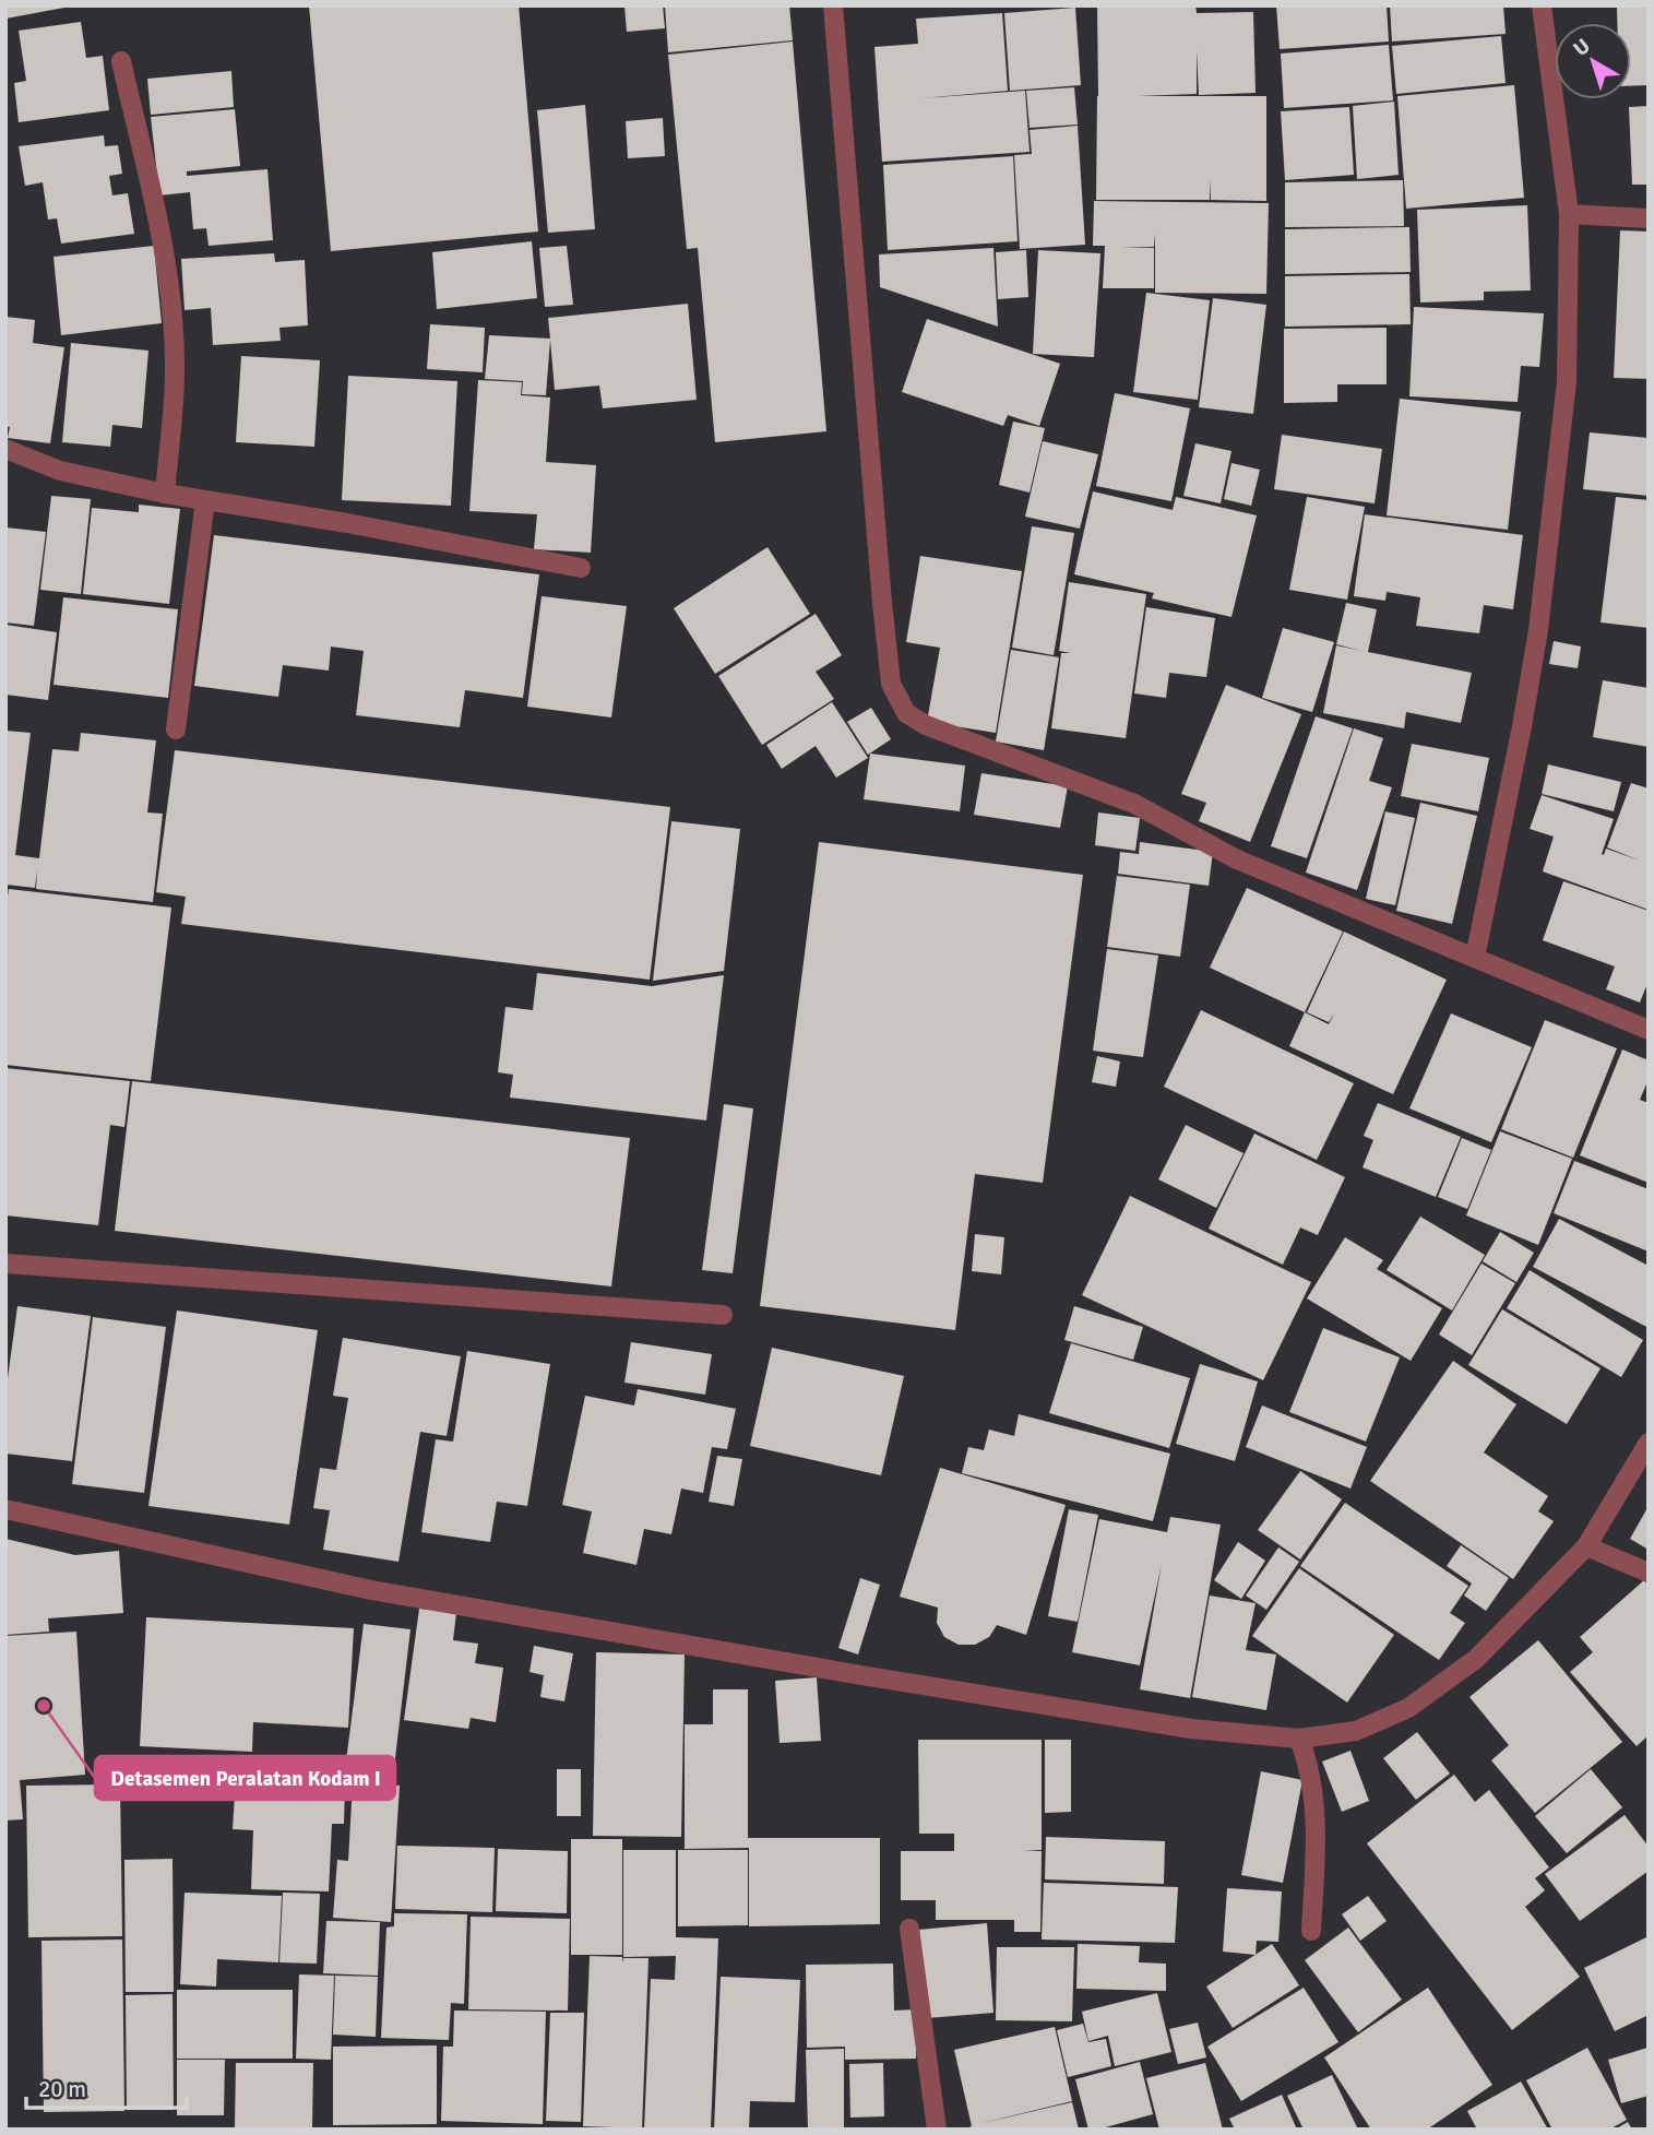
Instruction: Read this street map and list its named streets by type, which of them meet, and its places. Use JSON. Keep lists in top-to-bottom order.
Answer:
{
  "places": ["Detasemen Peralatan Kodam I"],
  "scale_bar": "20 m",
  "north": "top left"
}
